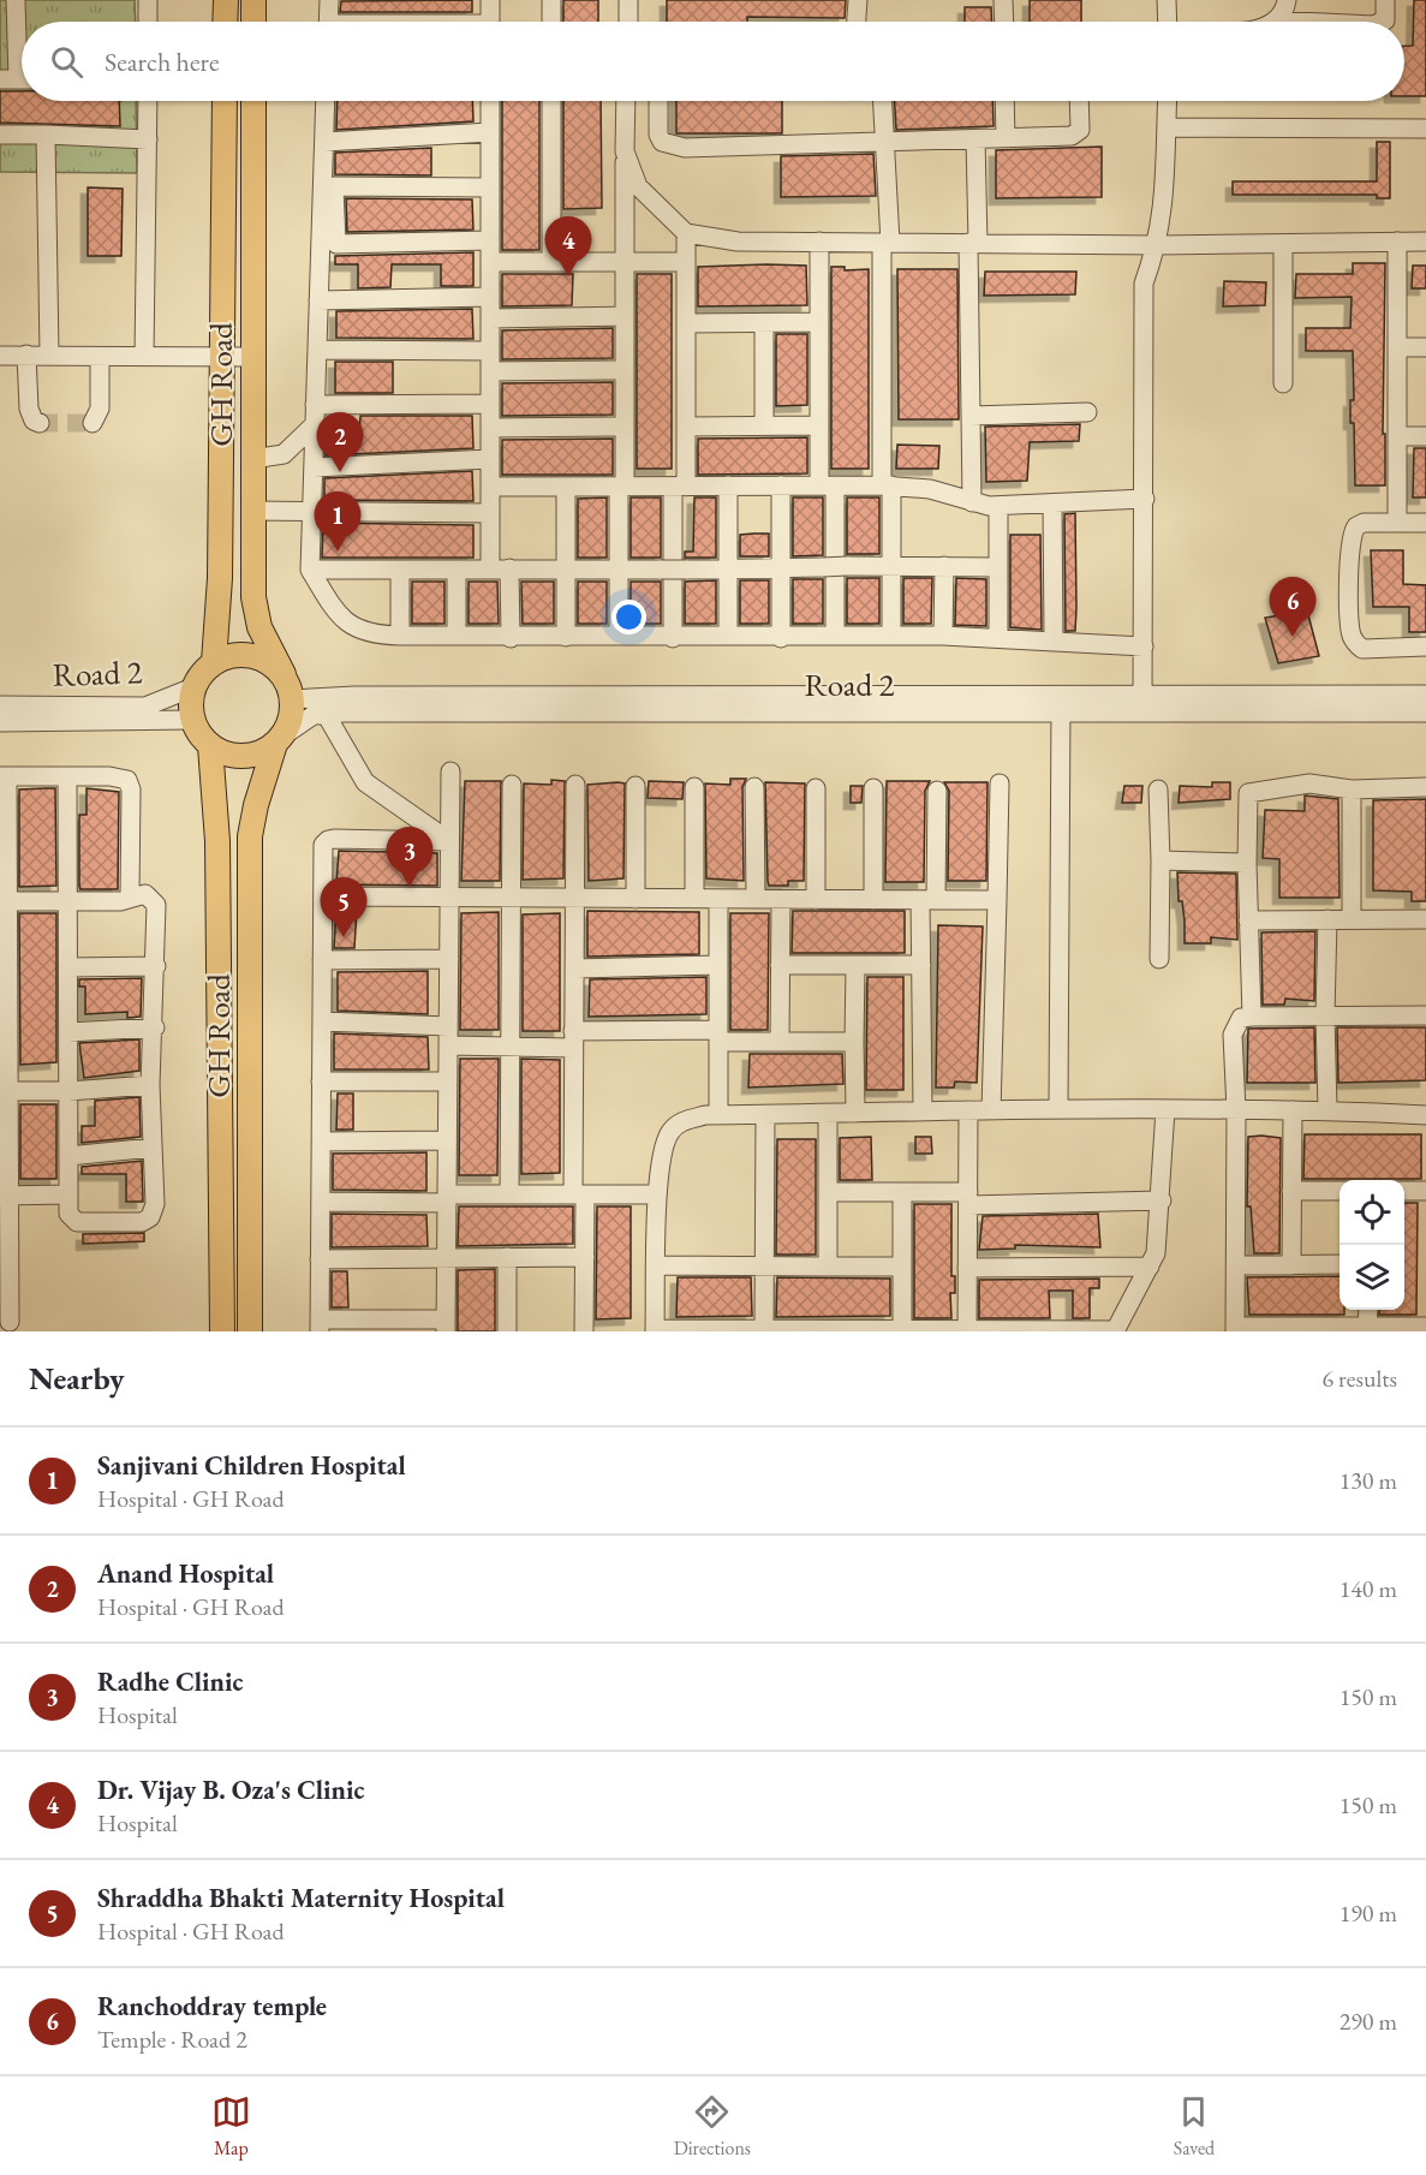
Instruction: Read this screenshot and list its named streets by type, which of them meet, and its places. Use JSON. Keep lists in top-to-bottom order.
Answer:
{
  "streets": {
    "main road": ["GH Road"],
    "street": ["Road 2"]
  },
  "crossings": [
    ["GH Road", "Road 2"]
  ],
  "page": {
    "search": "Search here",
    "pins": [
      "4",
      "2",
      "1",
      "6",
      "3",
      "5"
    ],
    "heading": ["Nearby", "6 results"],
    "list": [
      {
        "mark": "1",
        "name": "Sanjivani Children Hospital",
        "note": "Hospital · GH Road",
        "value": "130 m"
      },
      {
        "mark": "2",
        "name": "Anand Hospital",
        "note": "Hospital · GH Road",
        "value": "140 m"
      },
      {
        "mark": "3",
        "name": "Radhe Clinic",
        "note": "Hospital",
        "value": "150 m"
      },
      {
        "mark": "4",
        "name": "Dr. Vijay B. Oza's Clinic",
        "note": "Hospital",
        "value": "150 m"
      },
      {
        "mark": "5",
        "name": "Shraddha Bhakti Maternity Hospital",
        "note": "Hospital · GH Road",
        "value": "190 m"
      },
      {
        "mark": "6",
        "name": "Ranchoddray temple",
        "note": "Temple · Road 2",
        "value": "290 m"
      }
    ],
    "nav": ["Map", "Directions", "Saved"]
  }
}
